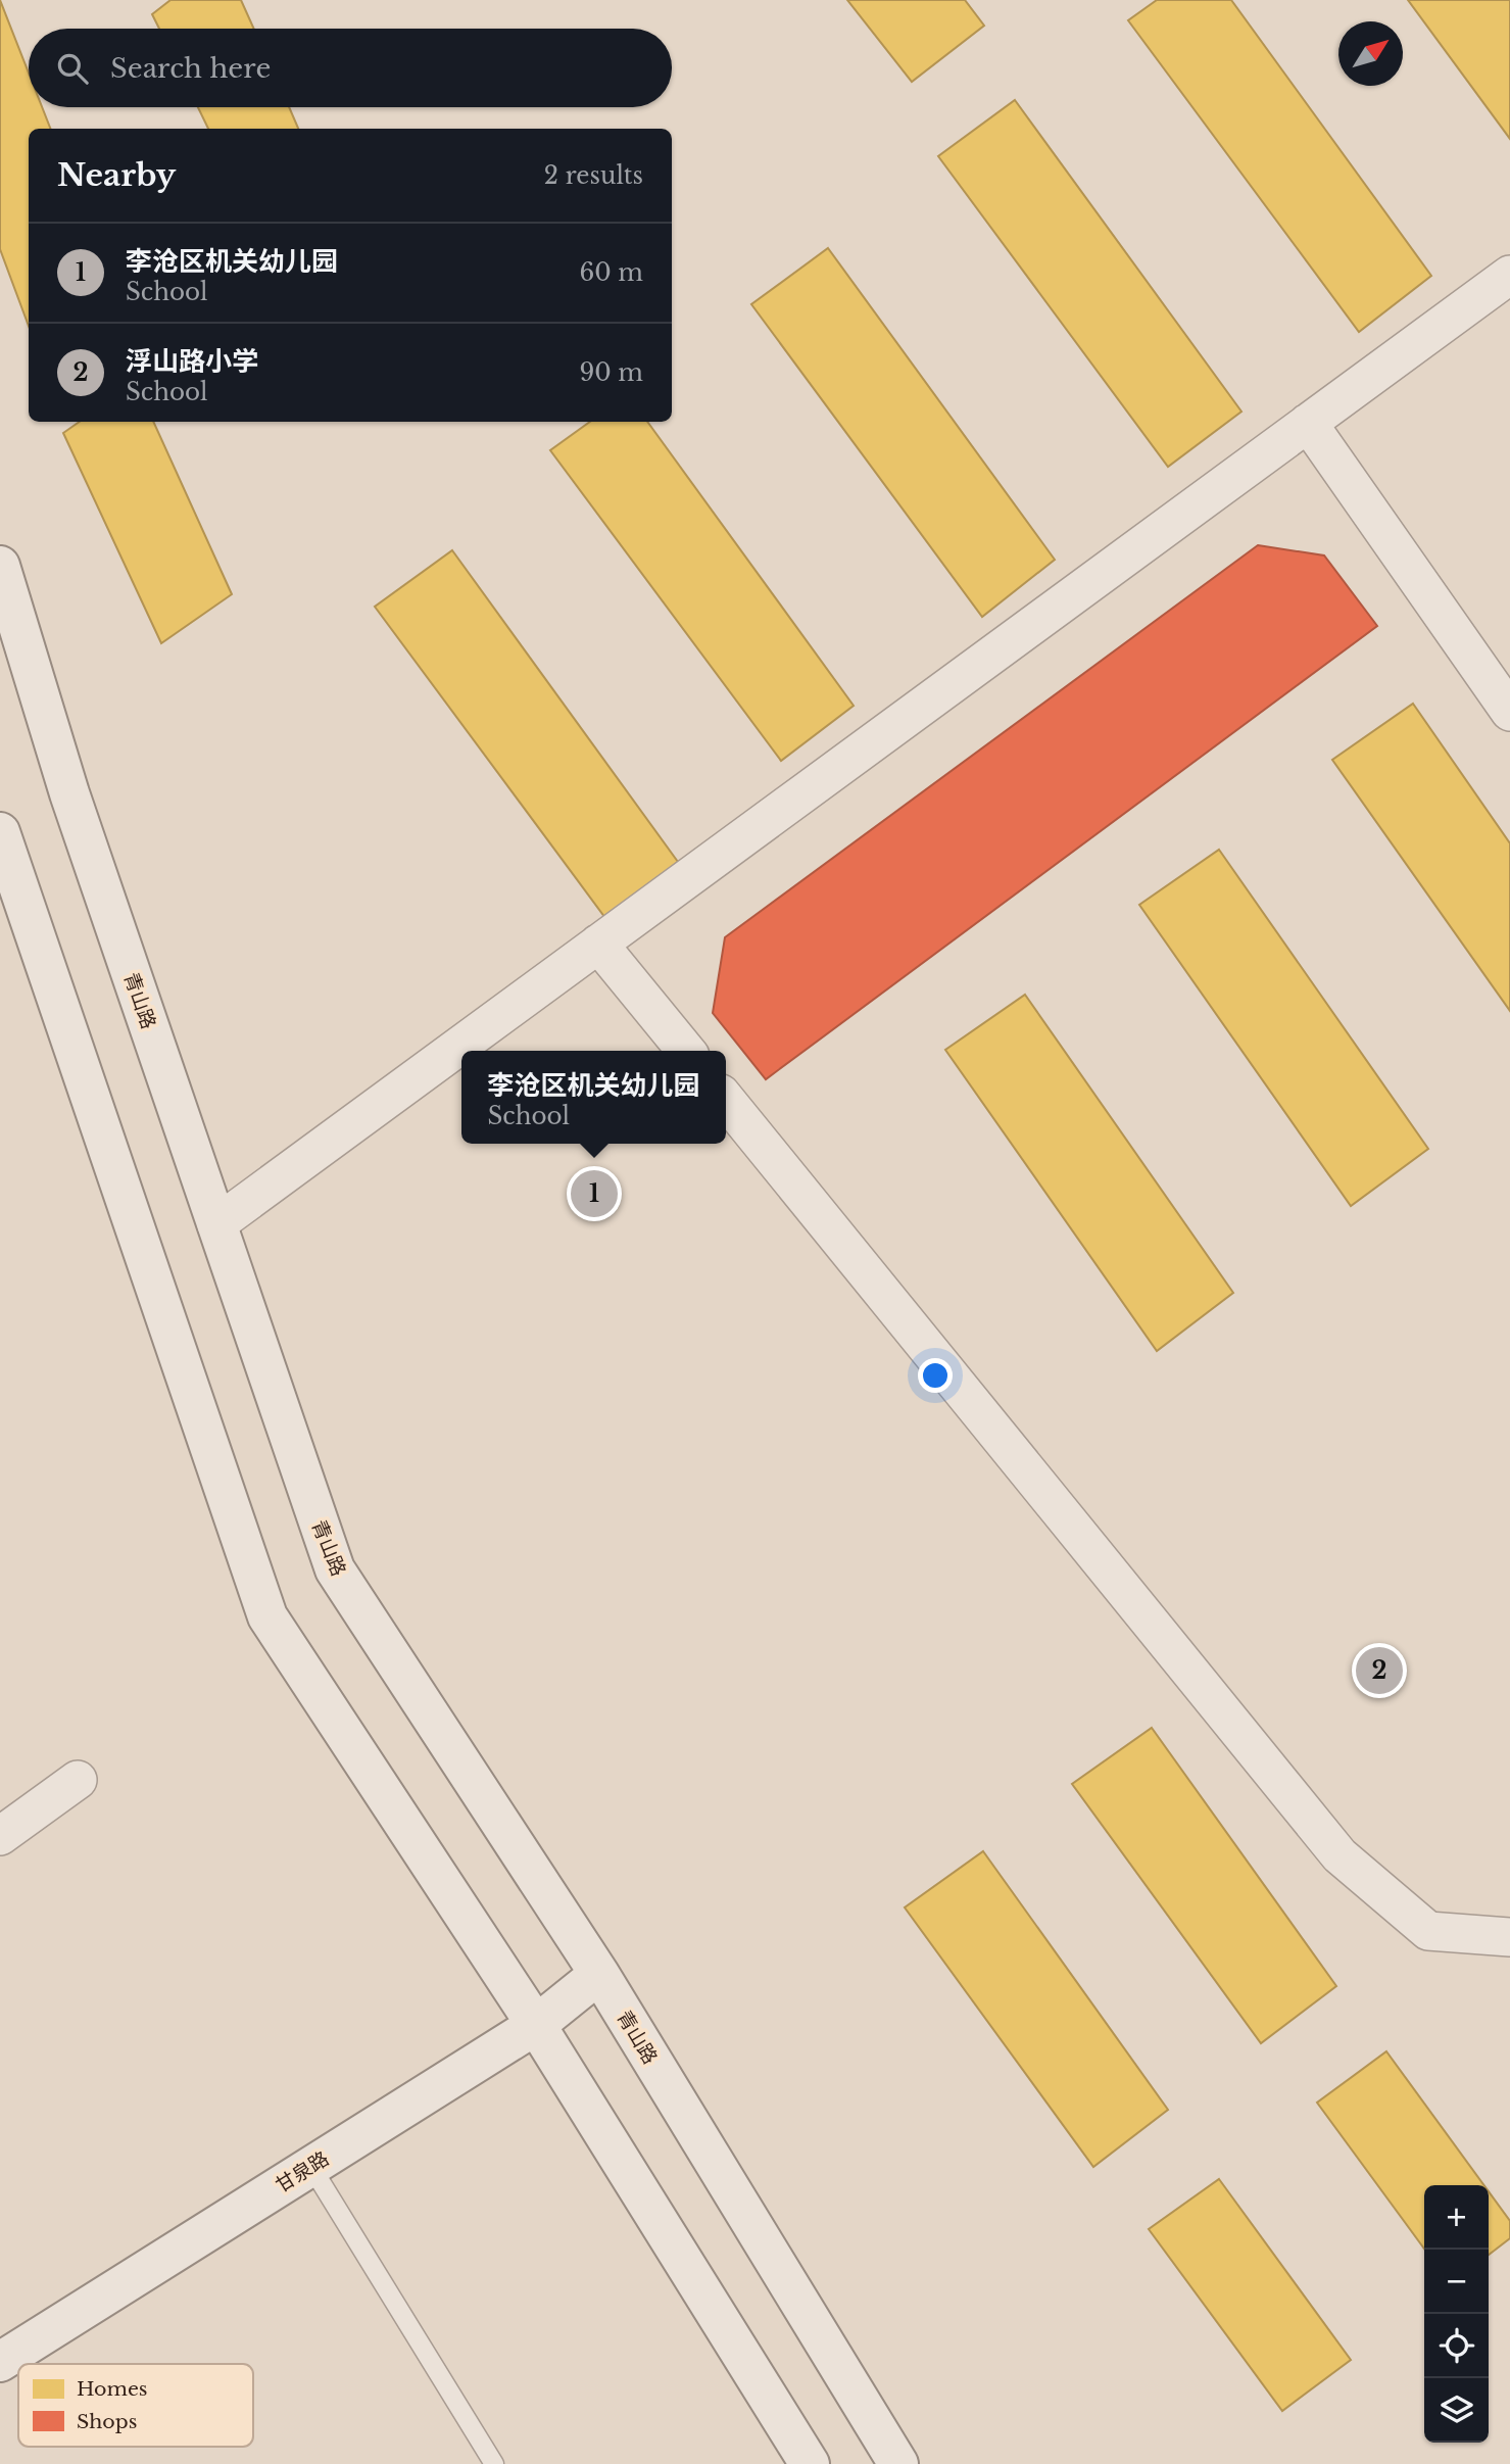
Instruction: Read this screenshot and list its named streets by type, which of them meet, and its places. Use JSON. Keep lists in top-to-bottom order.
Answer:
{
  "streets": {
    "main road": ["青山路", "甘泉路"]
  },
  "crossings": [
    ["青山路", "甘泉路"]
  ],
  "legend": ["Homes", "Shops"],
  "north": "top right",
  "page": {
    "search": "Search here",
    "heading": ["Nearby", "2 results"],
    "list": [
      {
        "mark": "1",
        "name": "李沧区机关幼儿园",
        "note": "School",
        "value": "60 m"
      },
      {
        "mark": "2",
        "name": "浮山路小学",
        "note": "School",
        "value": "90 m"
      }
    ],
    "popup": ["李沧区机关幼儿园", "School"],
    "pins": ["1", "2"],
    "map_buttons": ["+", "−"]
  }
}
